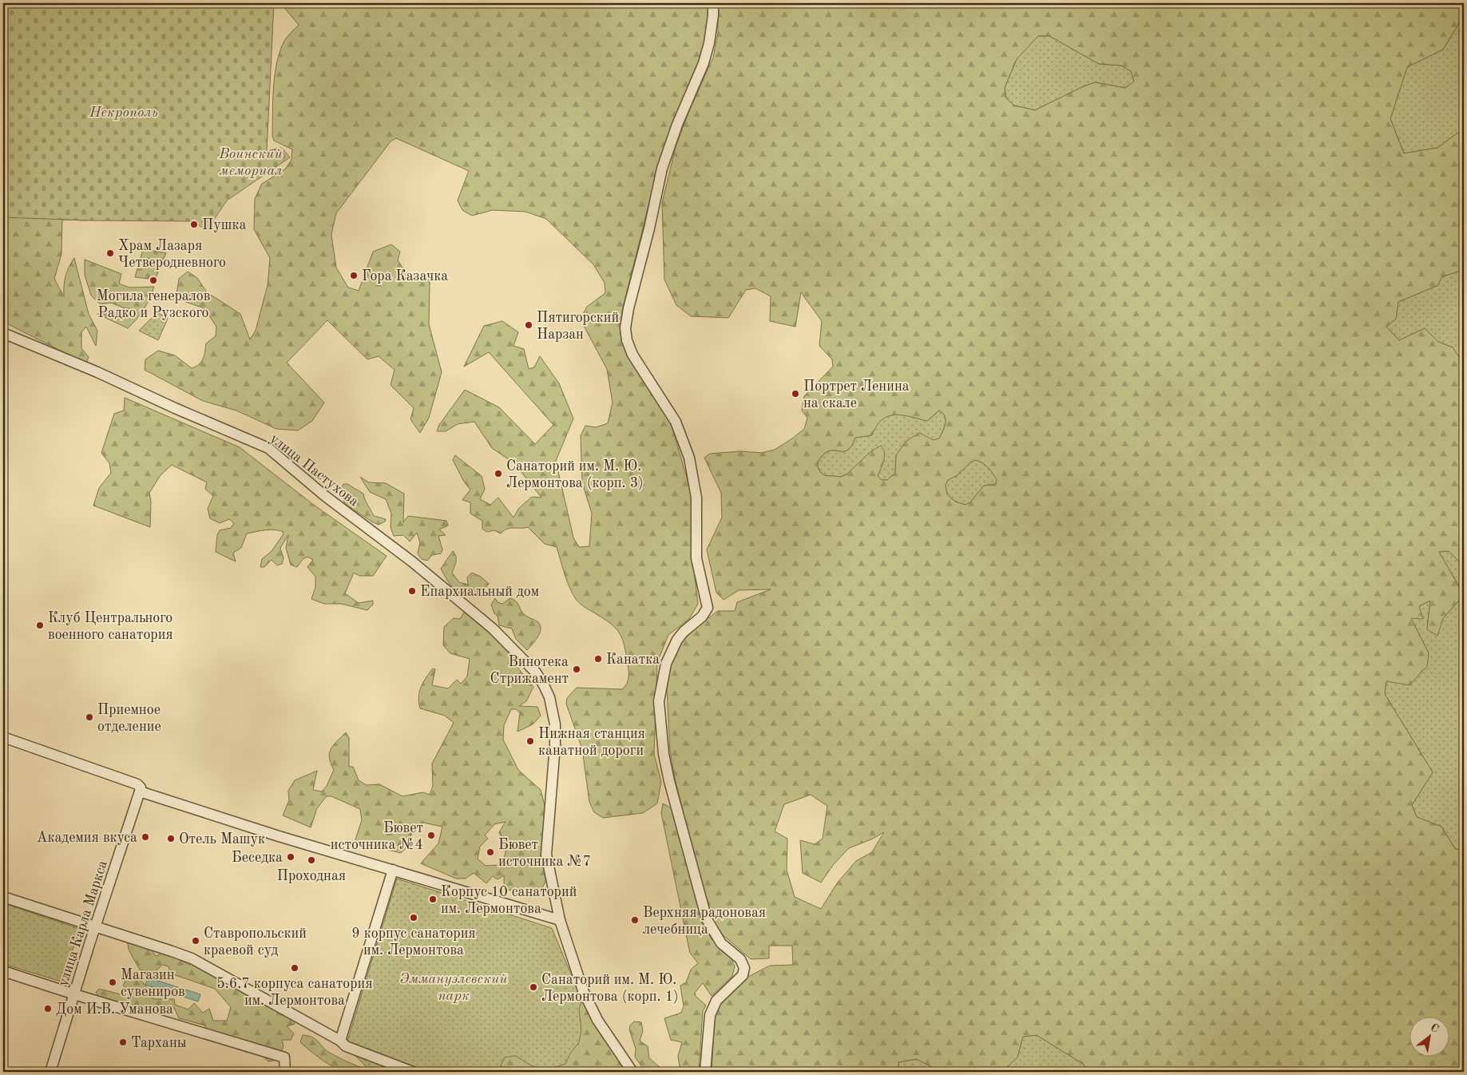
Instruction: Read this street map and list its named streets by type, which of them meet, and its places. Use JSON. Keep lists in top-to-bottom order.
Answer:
{
  "streets": {
    "street": ["улица Пастухова", "улица Карла Маркса"]
  },
  "parks": ["Некрополь", "Воинский мемориал", "Эммануэлевский парк"],
  "places": [
    "Пушка",
    "Храм Лазаря Четверодневного",
    "Гора Казачка",
    "Могила генералов Радко и Рузского",
    "Пятигорский Нарзан",
    "Портрет Ленина на скале",
    "Санаторий им. М. Ю. Лермонтова (корп. 3)",
    "Епархиальный дом",
    "Клуб Центрального военного санатория",
    "Канатка",
    "Винотека Стрижамент",
    "Приемное отделение",
    "Нижная станция канатной дороги",
    "Бювет источника №4",
    "Академия вкуса",
    "Отель Машук",
    "Бювет источника №7",
    "Беседка",
    "Проходная",
    "Корпус 10 санаторий им. Лермонтова",
    "9 корпус санатория им. Лермонтова",
    "Верхняя радоновая лечебница",
    "Ставропольский краевой суд",
    "5.6.7 корпуса санатория им. Лермонтова",
    "Магазин сувениров",
    "Санаторий им. М. Ю. Лермонтова (корп. 1)",
    "Дом И.В. Уманова",
    "Тарханы"
  ],
  "north": "top right"
}
